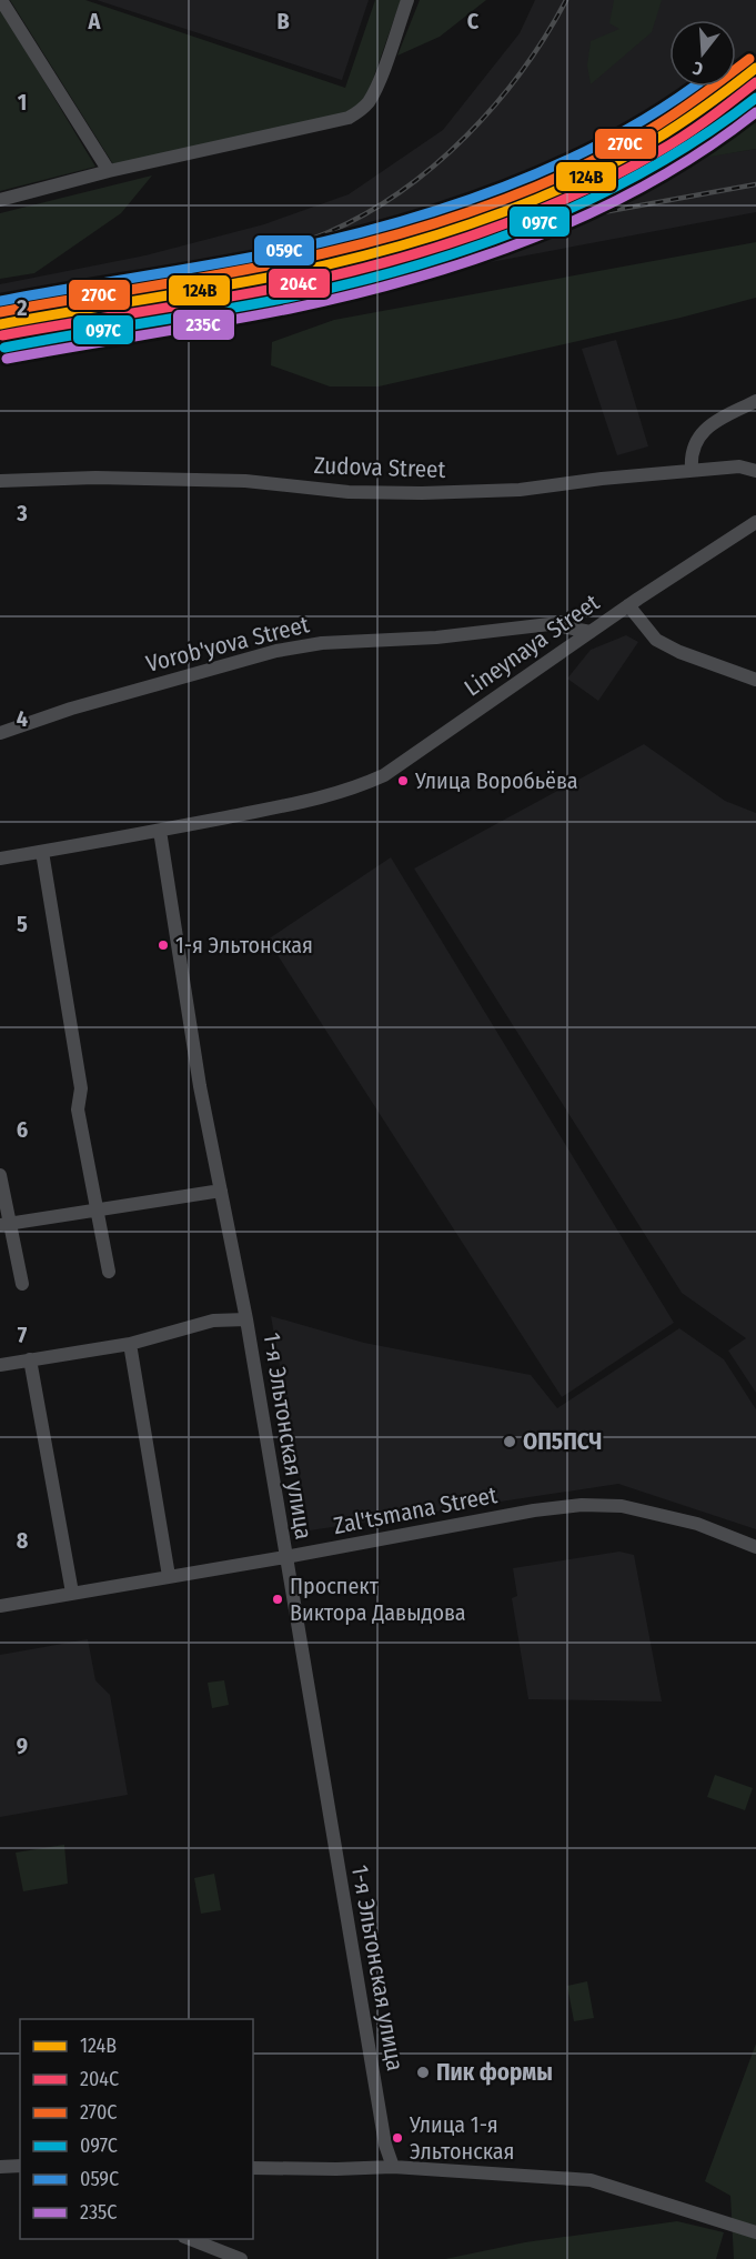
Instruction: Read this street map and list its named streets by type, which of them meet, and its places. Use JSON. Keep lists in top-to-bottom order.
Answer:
{
  "streets": {
    "street": [
      "Zudova Street",
      "Vorob'yova Street",
      "Lineynaya Street",
      "1-я Эльтонская улица",
      "Zal'tsmana Street"
    ]
  },
  "crossings": [
    ["Vorob'yova Street", "Lineynaya Street"],
    ["Lineynaya Street", "1-я Эльтонская улица"],
    ["1-я Эльтонская улица", "Zal'tsmana Street"]
  ],
  "places": [
    "Улица Воробьёва",
    "1-я Эльтонская",
    "ОП5ПСЧ",
    "Проспект Виктора Давыдова",
    "Пик формы",
    "Улица 1-я Эльтонская"
  ],
  "lines": [
    "transit line 270С",
    "transit line 124В",
    "transit line 204С",
    "transit line 059С",
    "transit line 097С",
    "transit line 235С"
  ],
  "legend": [
    "124В",
    "204С",
    "270С",
    "097С",
    "059С",
    "235С"
  ],
  "north": "bottom",
  "grid": {
    "columns": ["A", "B", "C"],
    "rows": [
      "1",
      "2",
      "3",
      "4",
      "5",
      "6",
      "7",
      "8",
      "9"
    ]
  }
}
